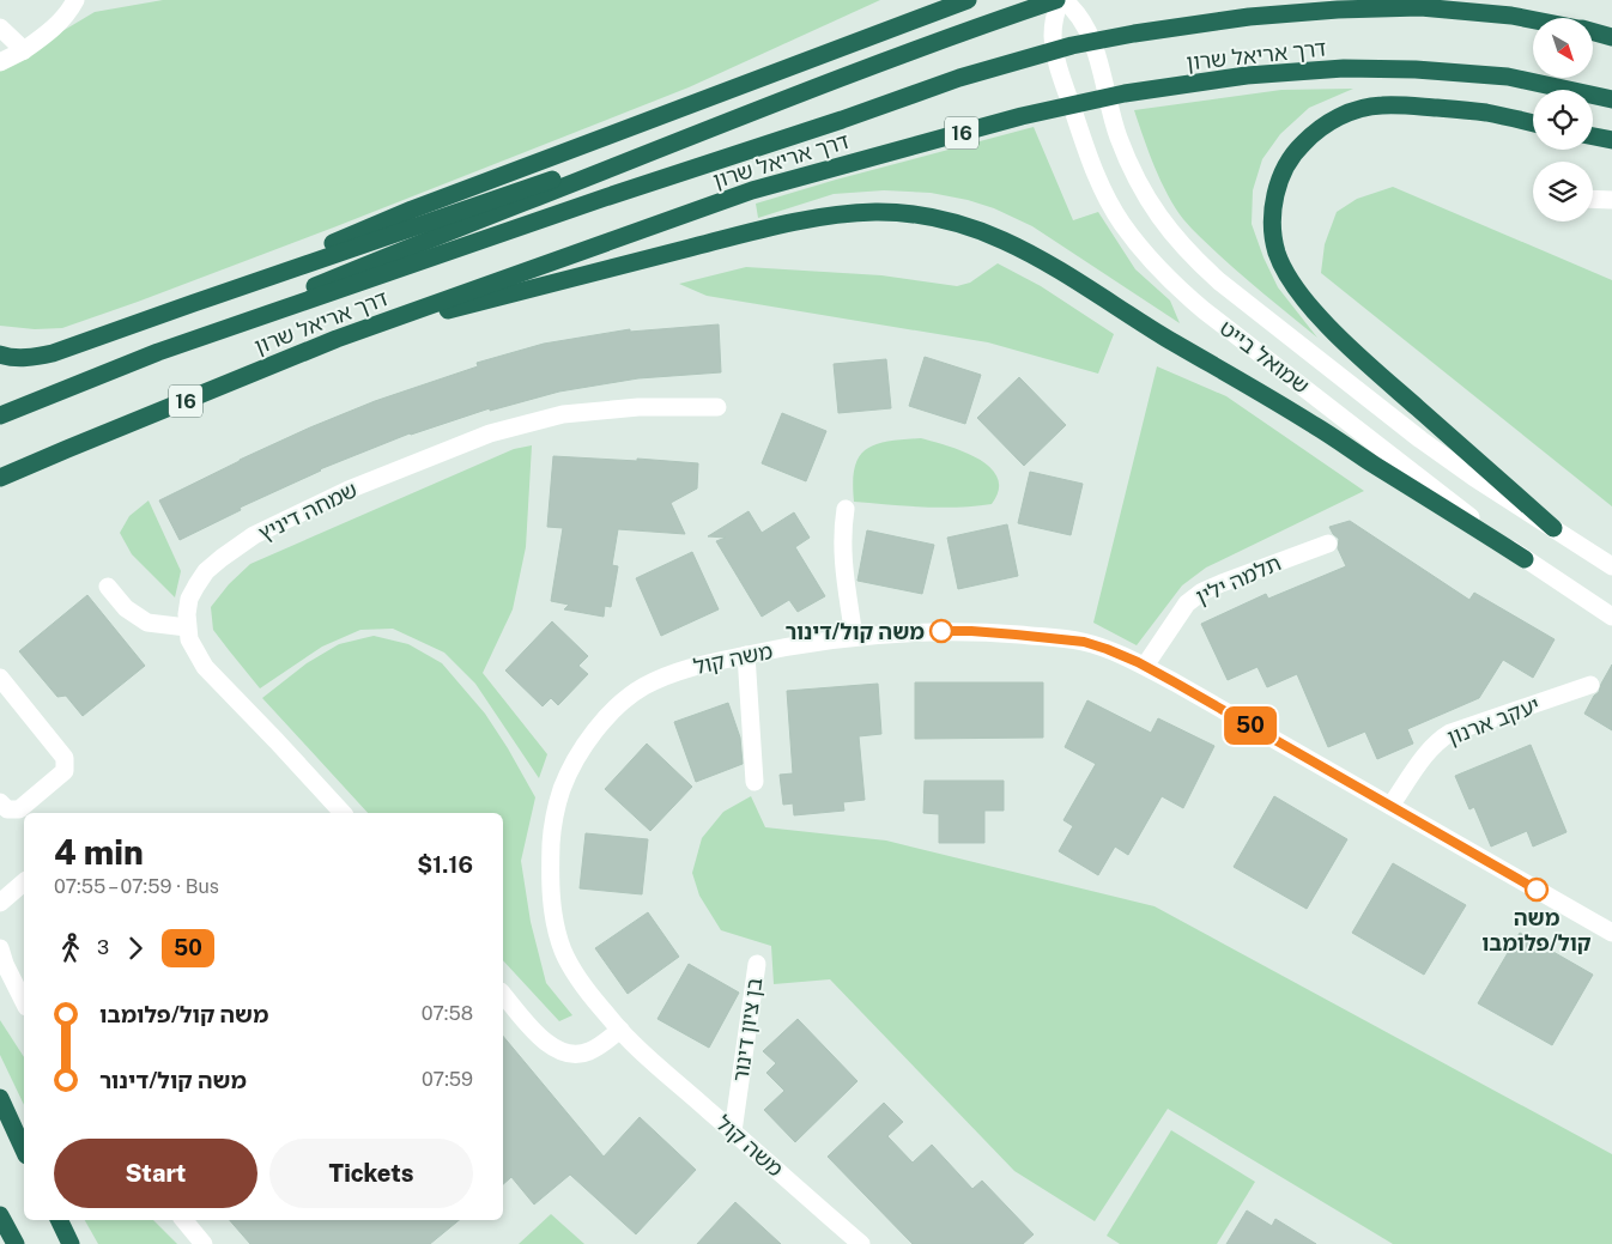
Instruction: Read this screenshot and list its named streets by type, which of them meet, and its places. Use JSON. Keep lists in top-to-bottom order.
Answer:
{
  "streets": {
    "highway": ["דרך אריאל שרון", "16"],
    "street": [
      "שמואל בייט",
      "שמחה דיניץ",
      "תלמה ילין",
      "משה קול",
      "יעקב ארנון",
      "בן ציון דינור"
    ]
  },
  "crossings": [
    ["תלמה ילין", "משה קול"],
    ["משה קול", "יעקב ארנון"],
    ["משה קול", "בן ציון דינור"]
  ],
  "places": ["משה קול/דינור", "משה קול/פלומבו"],
  "lines": ["bus line 50"],
  "north": "bottom right",
  "page": {
    "on_map": "50",
    "heading": ["4 min", "07:55 – 07:59 · Bus", "$1.16"],
    "legs": ["3", "50"],
    "list": [
      {
        "name": "משה קול/פלומבו",
        "value": "07:58"
      },
      {
        "name": "משה קול/דינור",
        "value": "07:59"
      }
    ],
    "buttons": ["Start", "Tickets"]
  }
}
